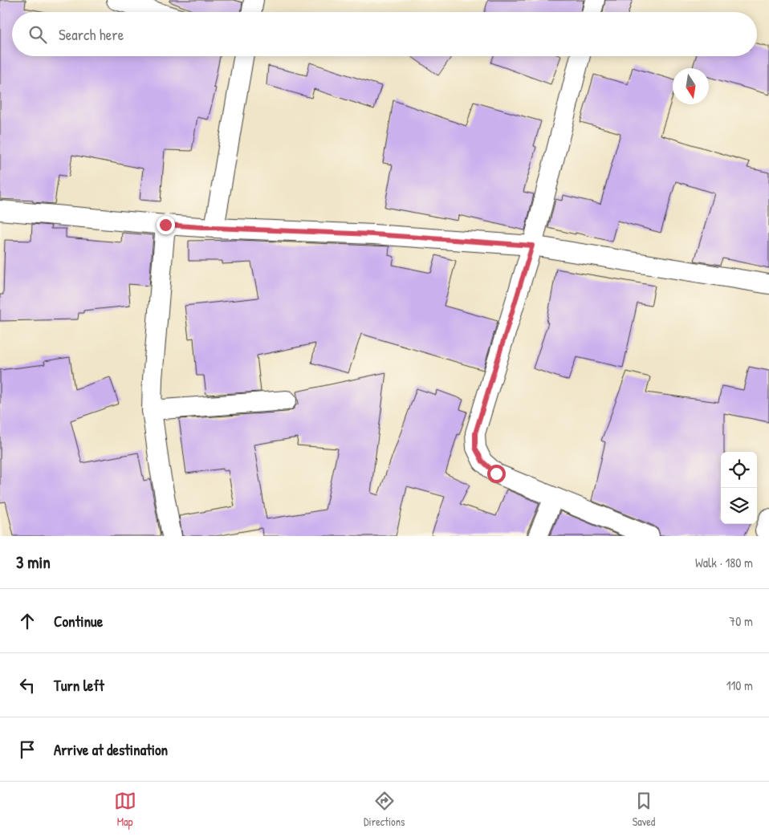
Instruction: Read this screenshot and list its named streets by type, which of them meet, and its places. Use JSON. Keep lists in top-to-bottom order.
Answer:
{
  "north": "bottom",
  "page": {
    "search": "Search here",
    "heading": ["3 min", "Walk · 180 m"],
    "list": [
      ["Continue", "70 m"],
      ["Turn left", "110 m"],
      "Arrive at destination"
    ],
    "nav": ["Map", "Directions", "Saved"]
  }
}
